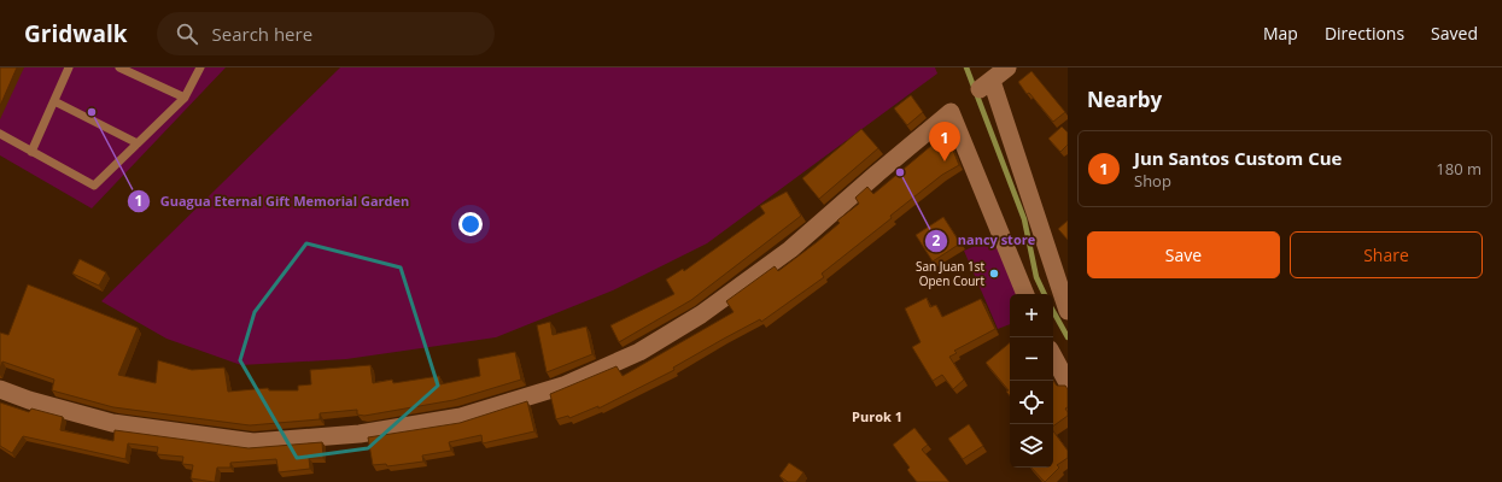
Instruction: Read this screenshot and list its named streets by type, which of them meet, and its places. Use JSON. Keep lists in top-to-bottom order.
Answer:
{
  "districts": ["Purok 1"],
  "places": ["Guagua Eternal Gift Memorial Garden", "nancy store", "San Juan 1st Open Court"],
  "page": {
    "header": "Gridwalk",
    "search": "Search here",
    "nav": ["Map", "Directions", "Saved"],
    "heading": "Nearby",
    "pins": "1",
    "list": [
      {
        "mark": "1",
        "name": "Jun Santos Custom Cue",
        "note": "Shop",
        "value": "180 m"
      }
    ],
    "buttons": ["Save", "Share"],
    "map_buttons": ["+", "−"]
  }
}
